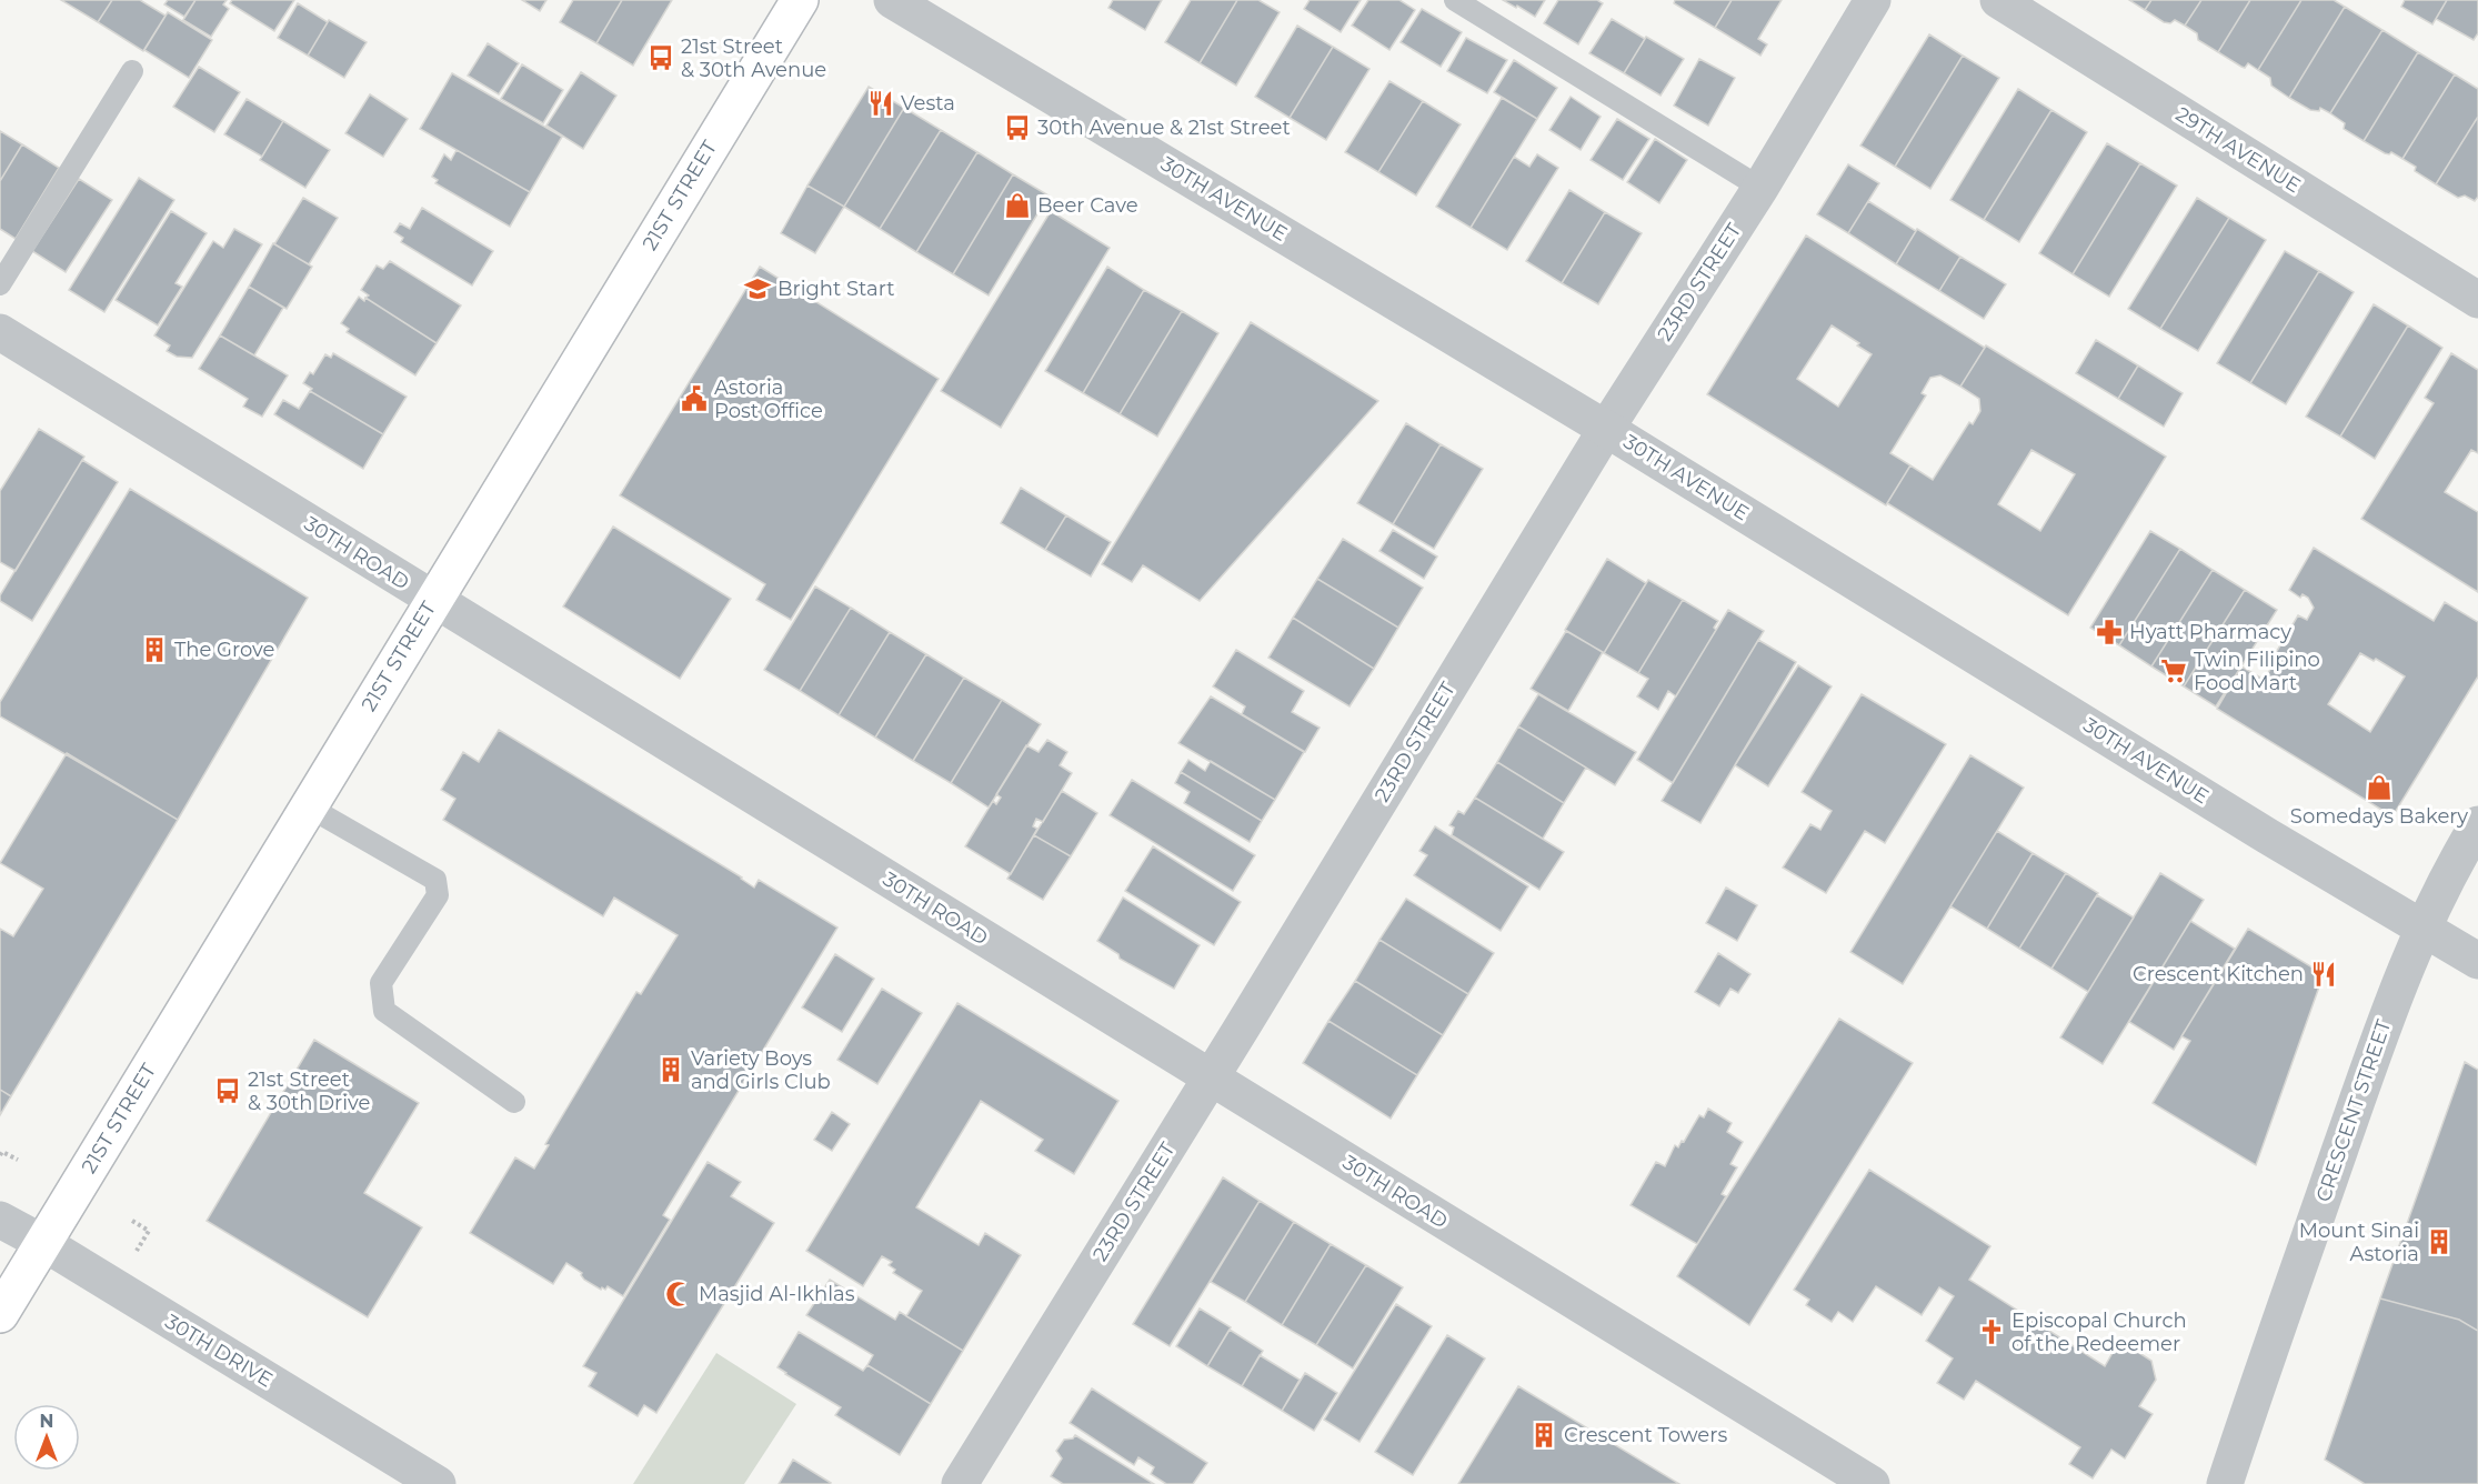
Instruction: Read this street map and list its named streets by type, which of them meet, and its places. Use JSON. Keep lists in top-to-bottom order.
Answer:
{
  "streets": {
    "main road": ["21ST STREET"],
    "street": [
      "29TH AVENUE",
      "30TH AVENUE",
      "23RD STREET",
      "30TH ROAD",
      "CRESCENT STREET",
      "30TH DRIVE"
    ]
  },
  "crossings": [
    ["21ST STREET", "30TH ROAD"],
    ["21ST STREET", "30TH DRIVE"],
    ["30TH AVENUE", "23RD STREET"],
    ["30TH AVENUE", "CRESCENT STREET"],
    ["23RD STREET", "30TH ROAD"]
  ],
  "places": {
    "bus stop": ["21st Street & 30th Avenue", "30th Avenue & 21st Street", "21st Street & 30th Drive"],
    "restaurant": ["Vesta", "Crescent Kitchen"],
    "shop": ["Beer Cave", "Somedays Bakery"],
    "school or university": ["Bright Start"],
    "public building": ["Astoria Post Office"],
    "pharmacy": ["Hyatt Pharmacy"],
    "building": [
      "The Grove",
      "Variety Boys and Girls Club",
      "Mount Sinai Astoria",
      "Crescent Towers"
    ],
    "supermarket": ["Twin Filipino Food Mart"],
    "mosque": ["Masjid Al-Ikhlas"],
    "church": ["Episcopal Church of the Redeemer"]
  },
  "north": "top"
}
